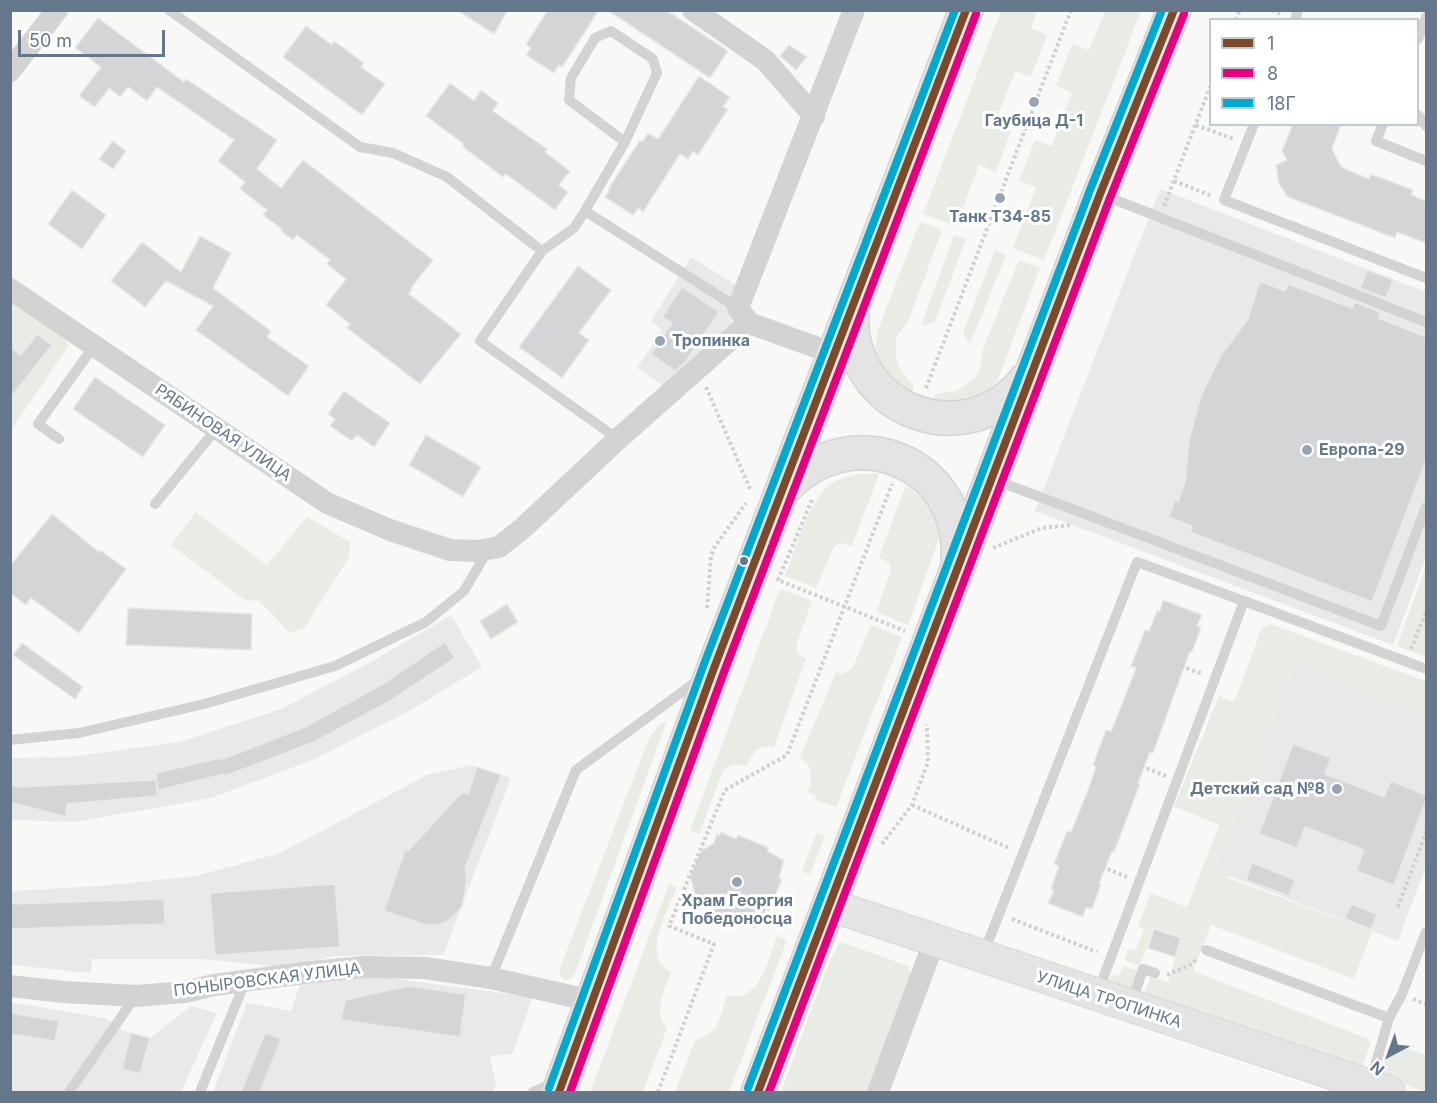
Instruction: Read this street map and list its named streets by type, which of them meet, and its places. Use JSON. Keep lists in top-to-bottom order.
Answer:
{
  "streets": {
    "main road": ["УЛИЦА ТРОПИНКА"],
    "street": ["РЯБИНОВАЯ УЛИЦА", "ПОНЫРОВСКАЯ УЛИЦА"]
  },
  "places": [
    "Гаубица Д-1",
    "Танк Т34-85",
    "Тропинка",
    "Европа-29",
    "Детский сад №8",
    "Храм Георгия Победоносца"
  ],
  "lines": ["transit line 1", "transit line 18Г", "transit line 8"],
  "legend": ["1", "8", "18Г"],
  "scale_bar": "50 m",
  "north": "bottom left"
}
